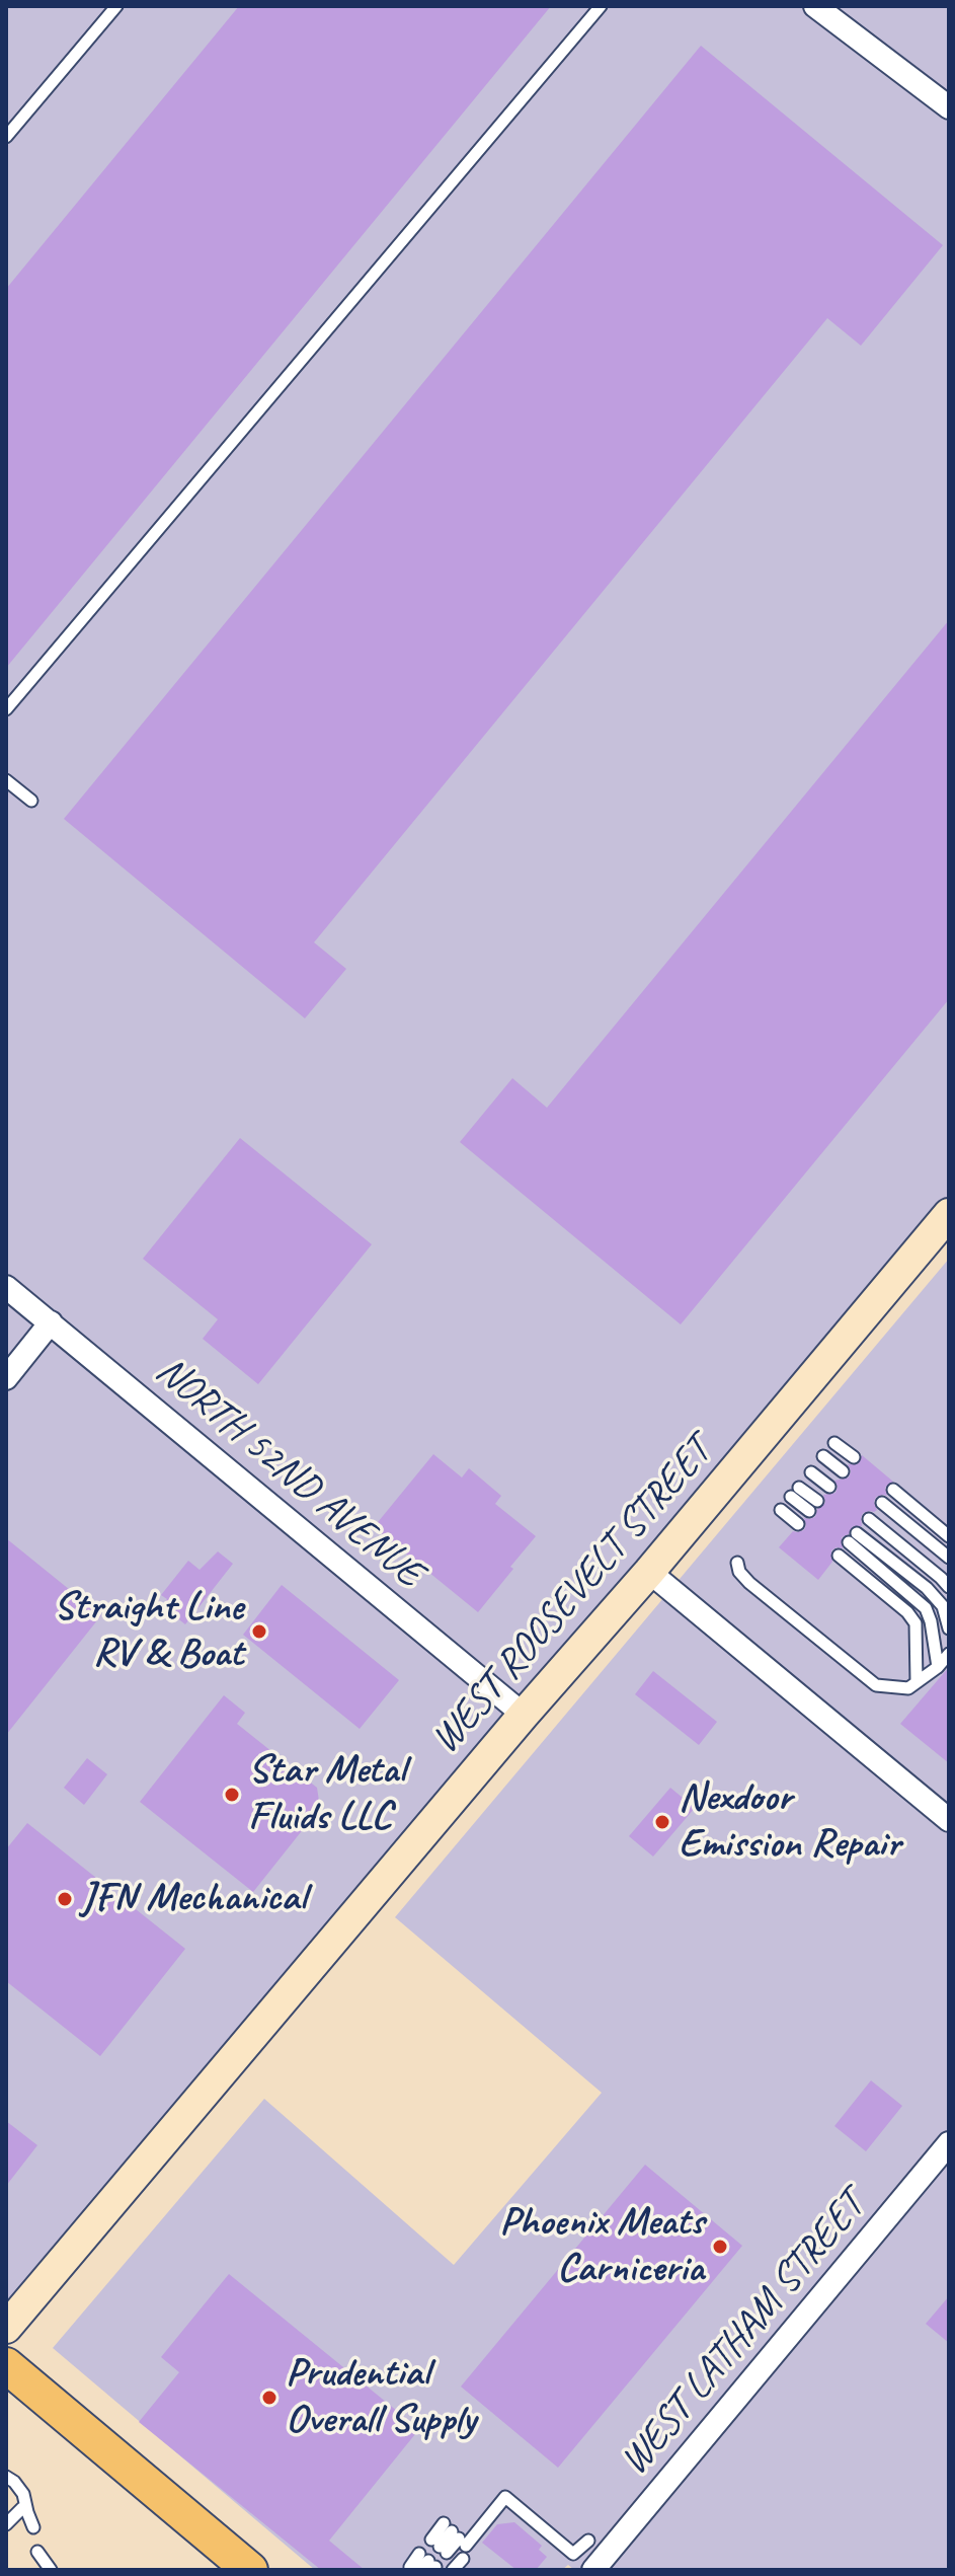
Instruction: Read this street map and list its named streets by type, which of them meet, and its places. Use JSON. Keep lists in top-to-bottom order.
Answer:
{
  "streets": {
    "street": ["NORTH 52ND AVENUE", "WEST ROOSEVELT STREET", "WEST LATHAM STREET"]
  },
  "crossings": [
    ["NORTH 52ND AVENUE", "WEST ROOSEVELT STREET"]
  ],
  "places": [
    "Straight Line RV & Boat",
    "Star Metal Fluids LLC",
    "Nexdoor Emission Repair",
    "JFN Mechanical",
    "Phoenix Meats Carniceria",
    "Prudential Overall Supply"
  ]
}
